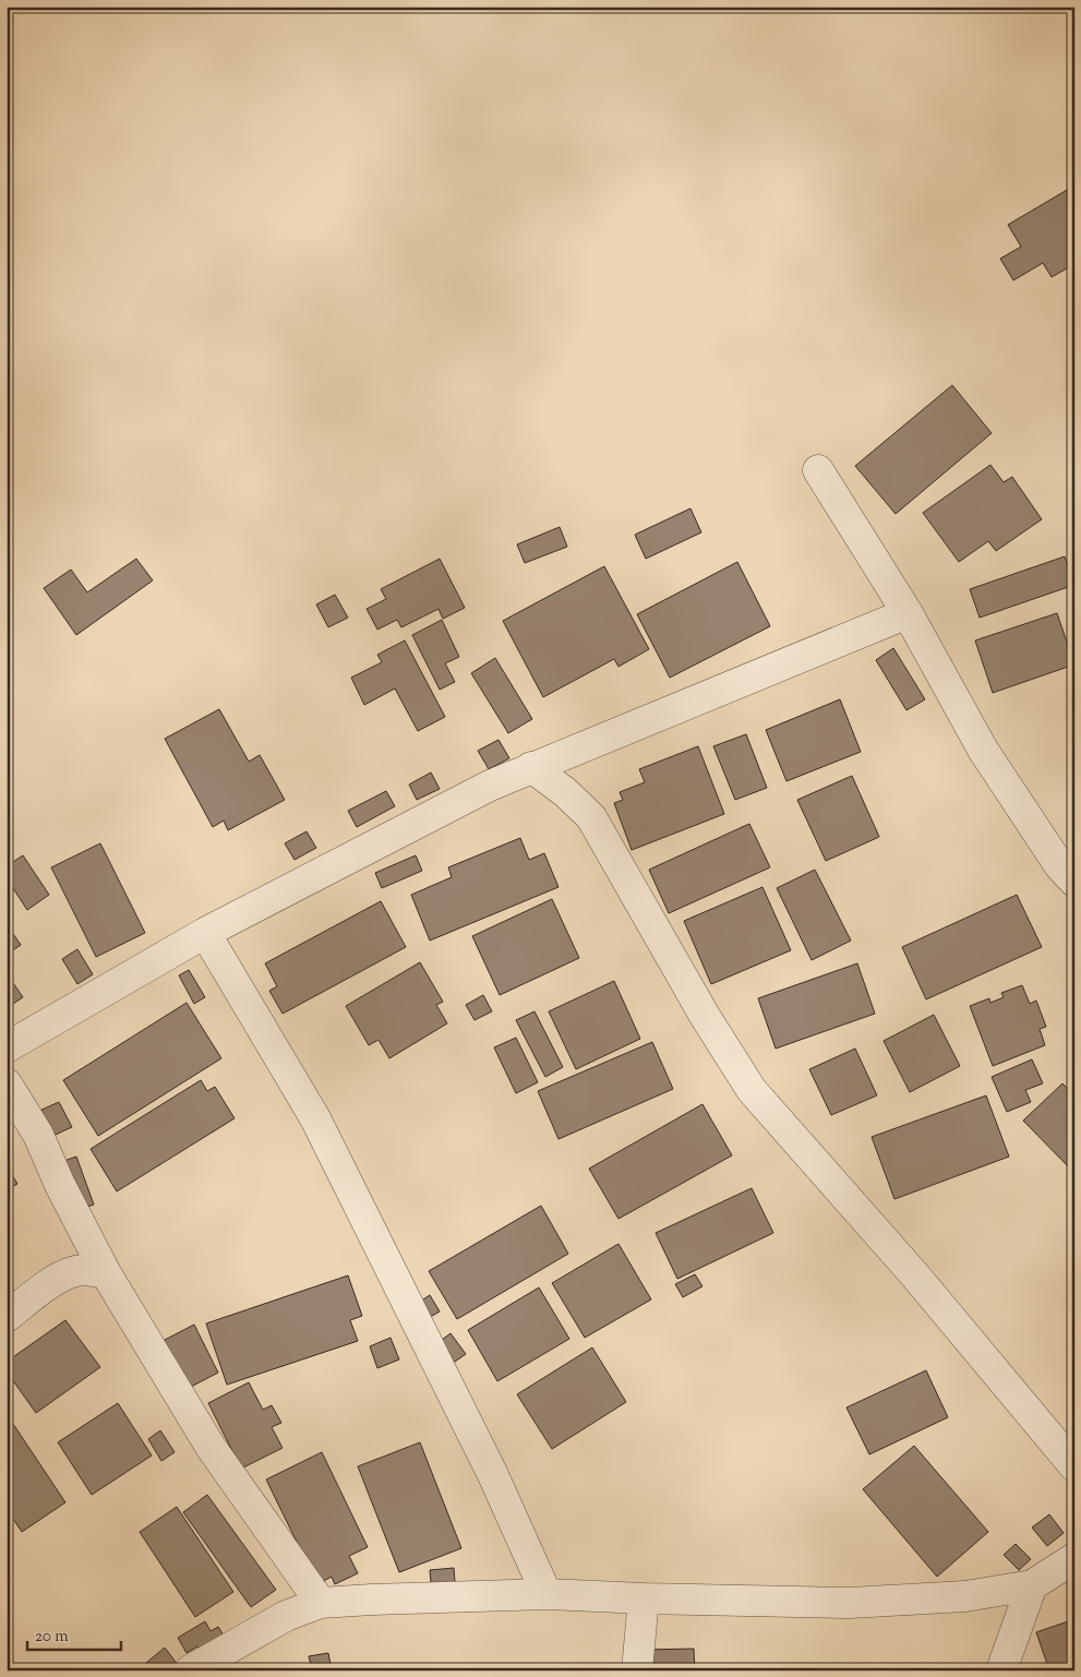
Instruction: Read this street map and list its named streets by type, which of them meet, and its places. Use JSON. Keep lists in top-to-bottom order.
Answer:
{
  "scale_bar": "20 m"
}
